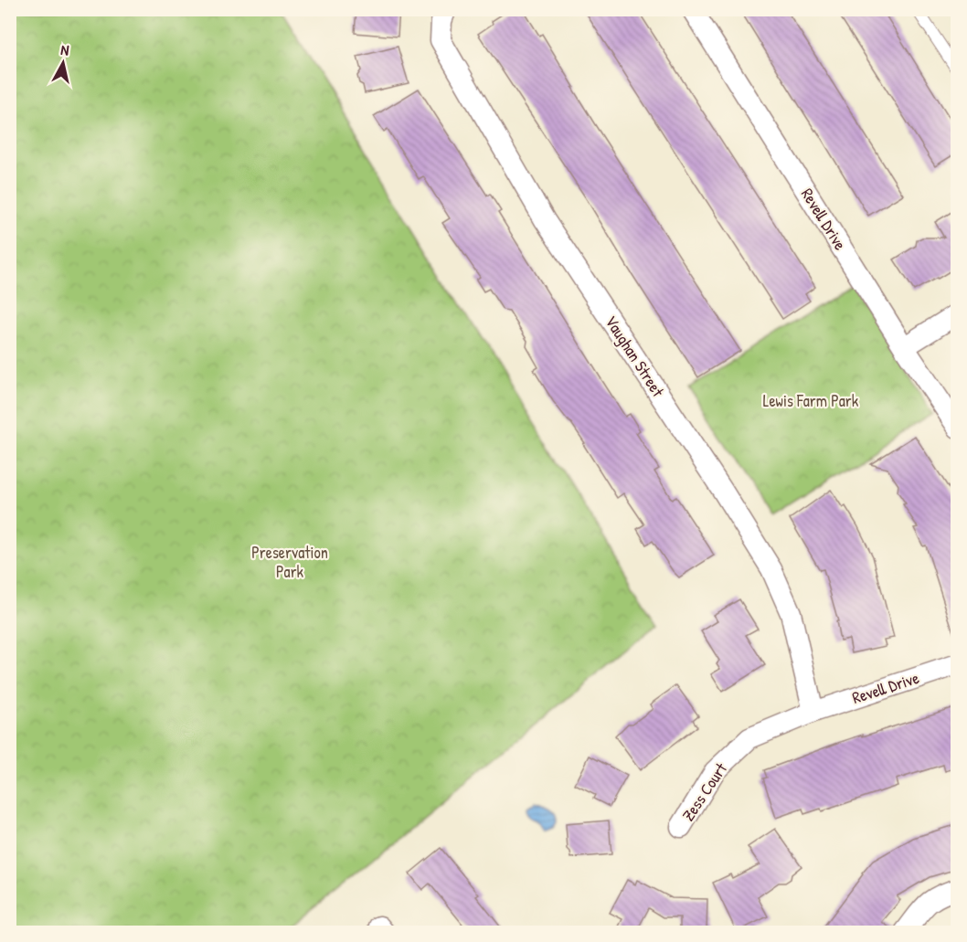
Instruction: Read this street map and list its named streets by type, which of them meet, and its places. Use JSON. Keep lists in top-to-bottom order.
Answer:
{
  "streets": {
    "street": ["Revell Drive", "Vaughan Street", "Zess Court"]
  },
  "crossings": [
    ["Revell Drive", "Vaughan Street"],
    ["Revell Drive", "Zess Court"],
    ["Vaughan Street", "Zess Court"]
  ],
  "parks": ["Lewis Farm Park", "Preservation Park"],
  "north": "top"
}
